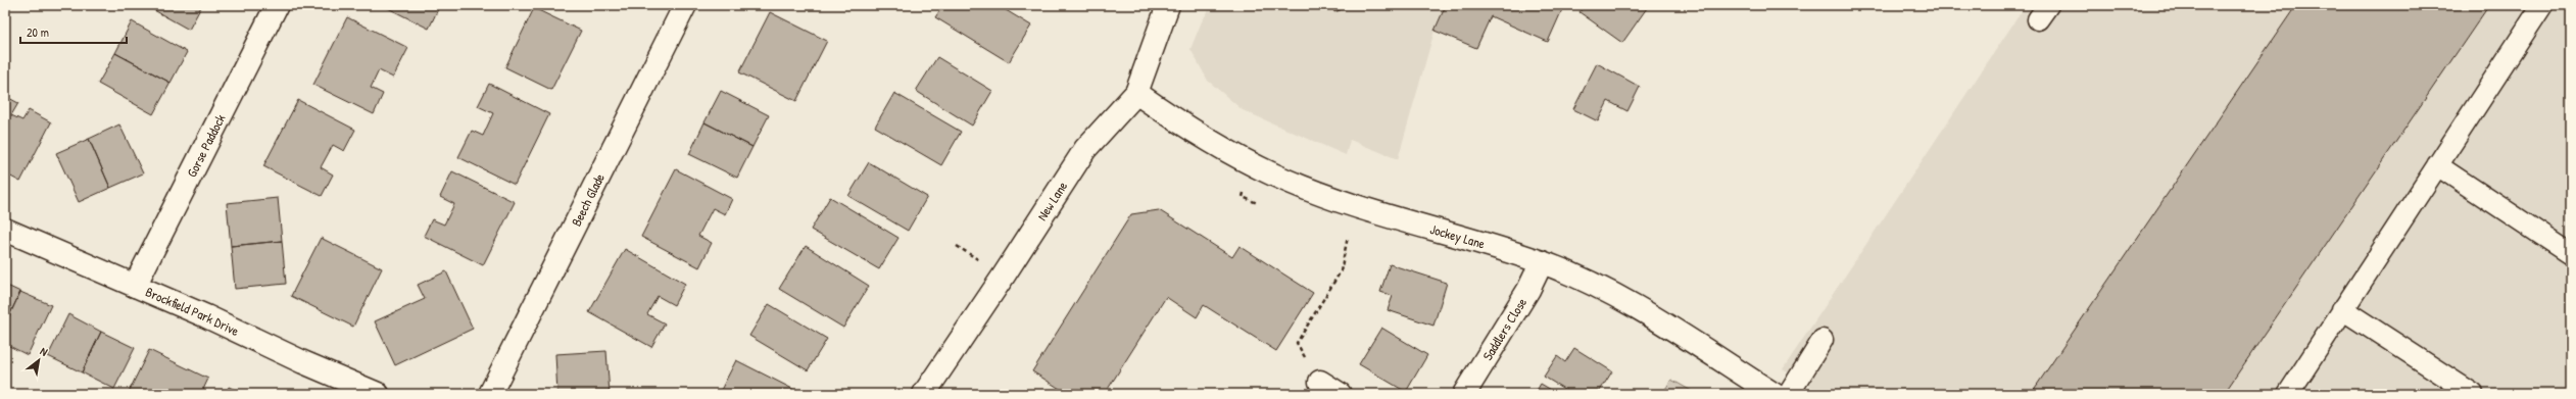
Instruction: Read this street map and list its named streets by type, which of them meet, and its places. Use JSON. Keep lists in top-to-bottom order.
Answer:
{
  "streets": {
    "street": [
      "Gorse Paddock",
      "Beech Glade",
      "New Lane",
      "Jockey Lane",
      "Brockfield Park Drive",
      "Saddlers Close"
    ]
  },
  "crossings": [
    ["Gorse Paddock", "Brockfield Park Drive"],
    ["New Lane", "Jockey Lane"],
    ["Jockey Lane", "Saddlers Close"]
  ],
  "scale_bar": "20 m",
  "north": "top right"
}
